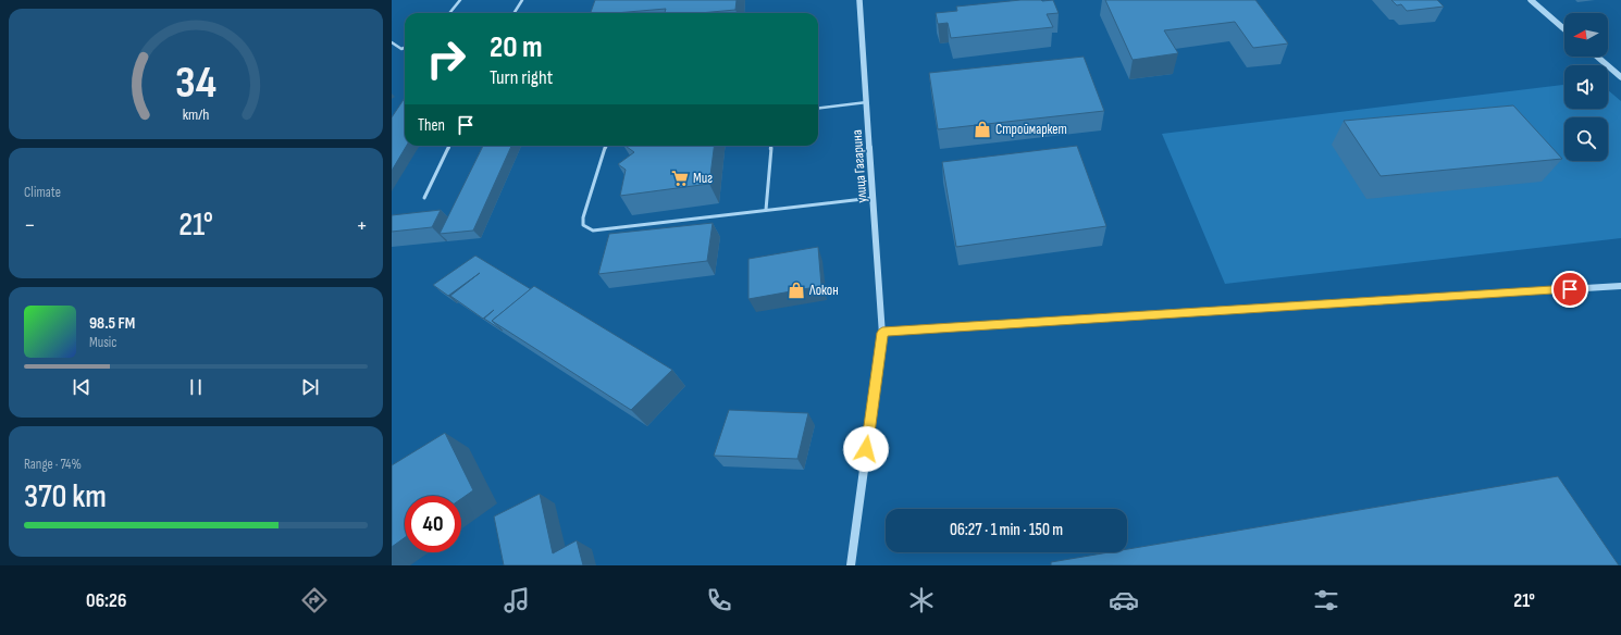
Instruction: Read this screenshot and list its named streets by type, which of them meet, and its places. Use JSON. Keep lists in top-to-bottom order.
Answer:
{
  "streets": {
    "street": ["улица Гагарина"]
  },
  "places": {
    "shop": ["Строймаркет", "Локон"],
    "supermarket": ["Миг"]
  },
  "north": "left",
  "page": {
    "turn": ["20 m", "Turn right"],
    "then": "Then",
    "tile": [
      "Climate",
      ["Range · 74%", "370 km"]
    ],
    "heat": ["−", "21°", "+"],
    "song": ["98.5 FM", "Music"],
    "limit": "40",
    "trip": "06:27 · 1 min · 150 m",
    "tabs": ["06:26", "21°"],
    "gauge": ["34", "km/h"]
  }
}
